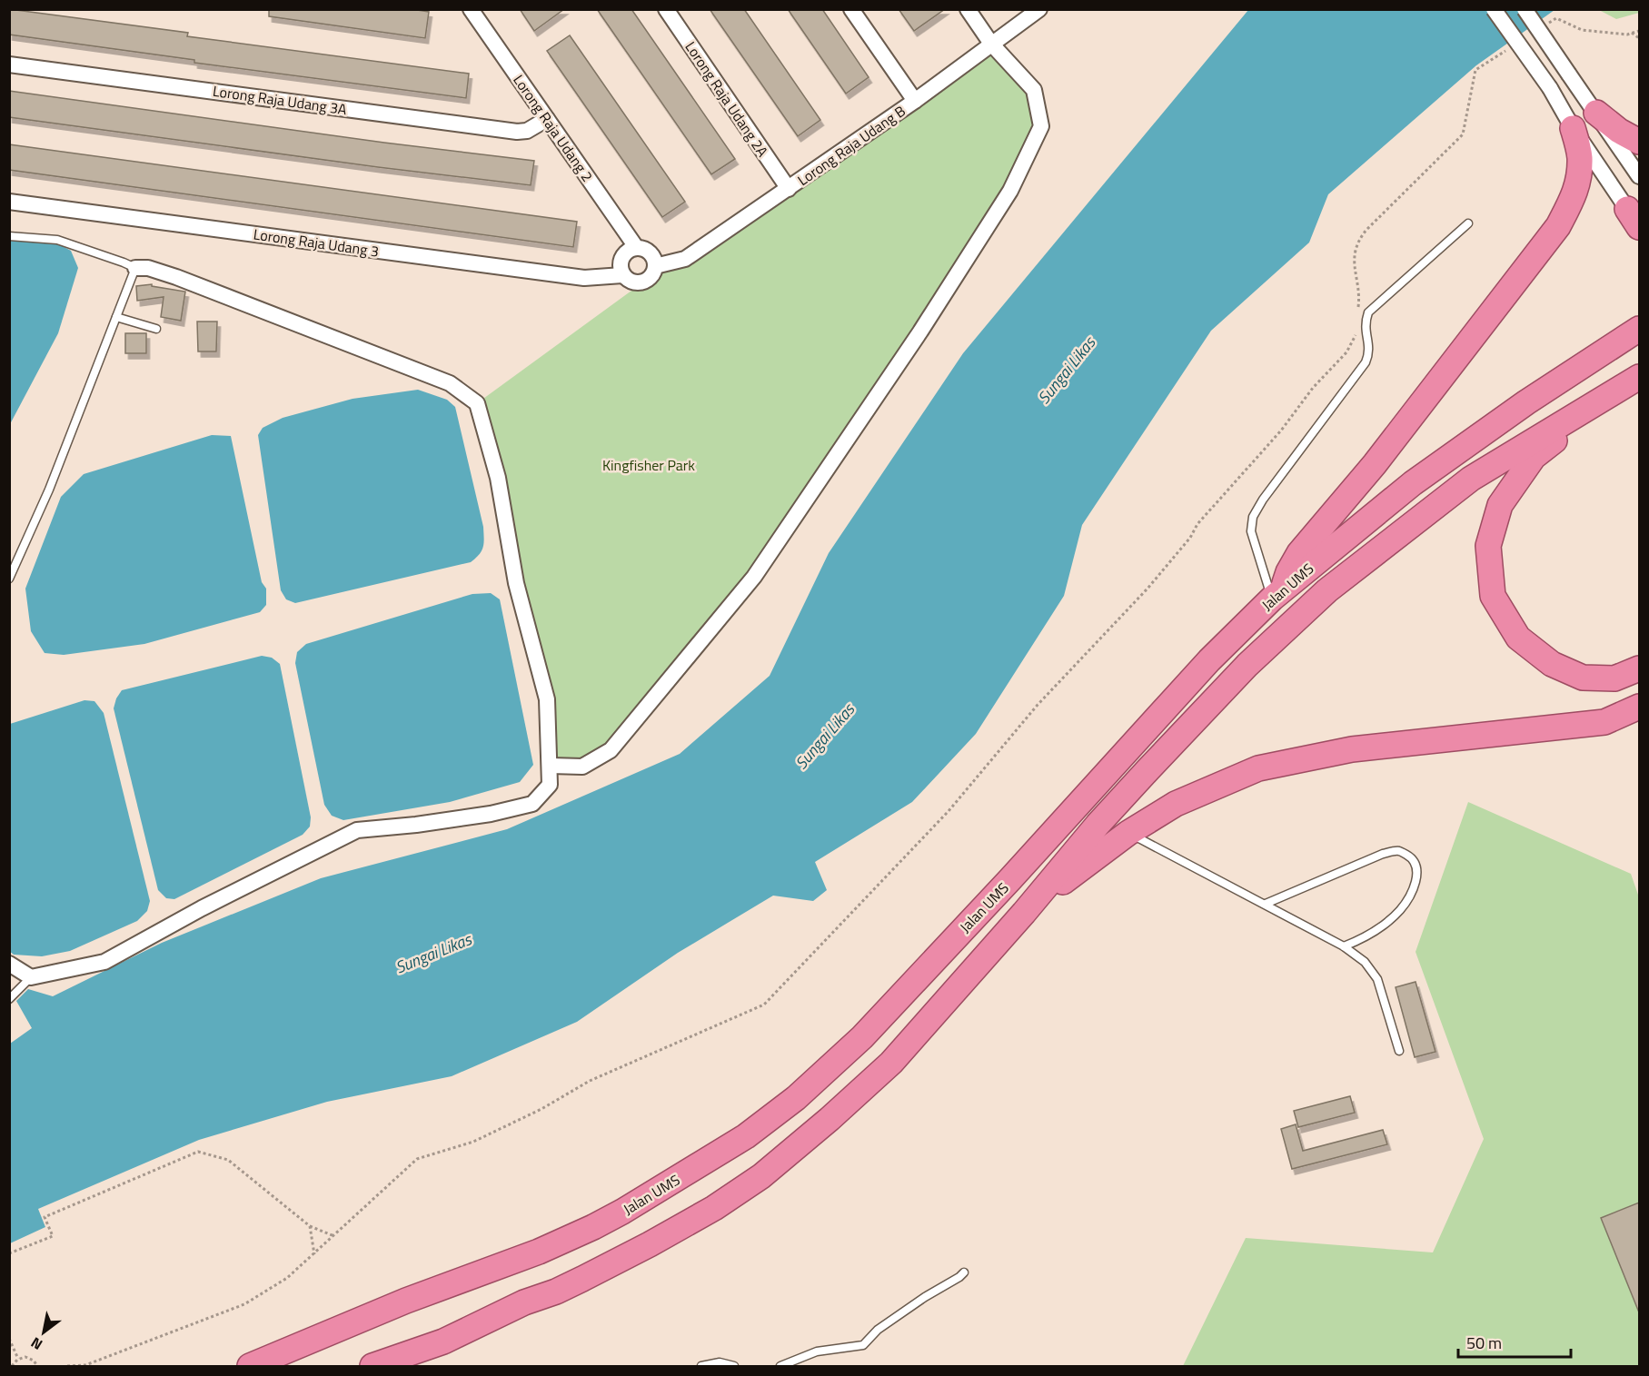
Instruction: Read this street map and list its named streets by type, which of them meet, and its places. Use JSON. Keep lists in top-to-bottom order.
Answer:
{
  "streets": {
    "highway": ["Jalan UMS"],
    "street": [
      "Lorong Raja Udang 2A",
      "Lorong Raja Udang 3A",
      "Lorong Raja Udang 2",
      "Lorong Raja Udang B",
      "Lorong Raja Udang 3"
    ]
  },
  "crossings": [
    ["Lorong Raja Udang 2A", "Lorong Raja Udang B"],
    ["Lorong Raja Udang 3A", "Lorong Raja Udang 2"],
    ["Lorong Raja Udang 2", "Lorong Raja Udang B"],
    ["Lorong Raja Udang 2", "Lorong Raja Udang 3"],
    ["Lorong Raja Udang B", "Lorong Raja Udang 3"]
  ],
  "water": ["Sungai Likas"],
  "parks": ["Kingfisher Park"],
  "scale_bar": "50 m",
  "north": "bottom left"
}
